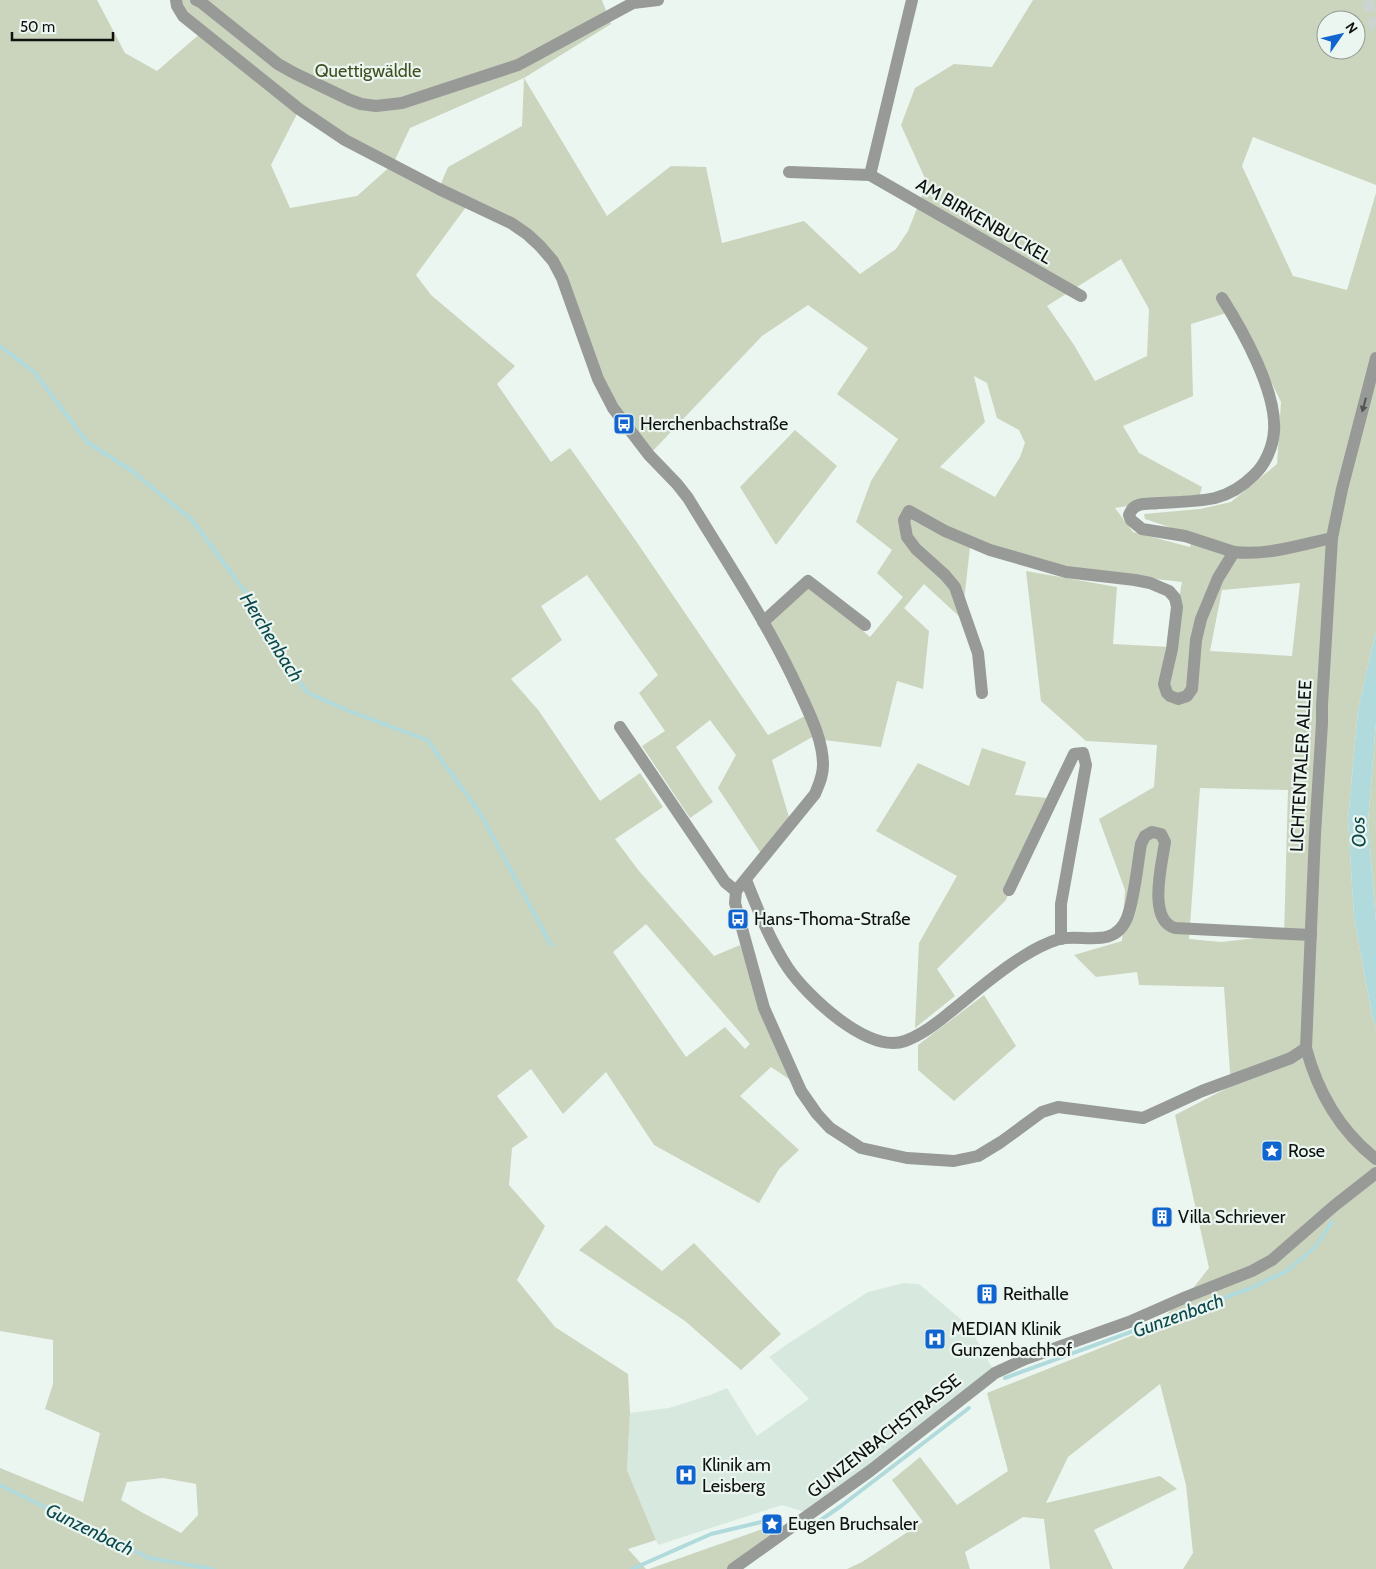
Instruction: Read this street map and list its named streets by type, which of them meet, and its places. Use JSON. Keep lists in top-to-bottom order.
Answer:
{
  "streets": {
    "street": ["AM BIRKENBUCKEL", "LICHTENTALER ALLEE", "GUNZENBACHSTRASSE"]
  },
  "water": ["Herchenbach", "Oos", "Gunzenbach"],
  "parks": ["Quettigwäldle"],
  "places": {
    "bus stop": ["Herchenbachstraße", "Hans-Thoma-Straße"],
    "place": ["Rose", "Eugen Bruchsaler"],
    "building": ["Villa Schriever", "Reithalle"],
    "hospital": ["MEDIAN Klinik Gunzenbachhof", "Klinik am Leisberg"]
  },
  "scale_bar": "50 m",
  "north": "top right"
}
